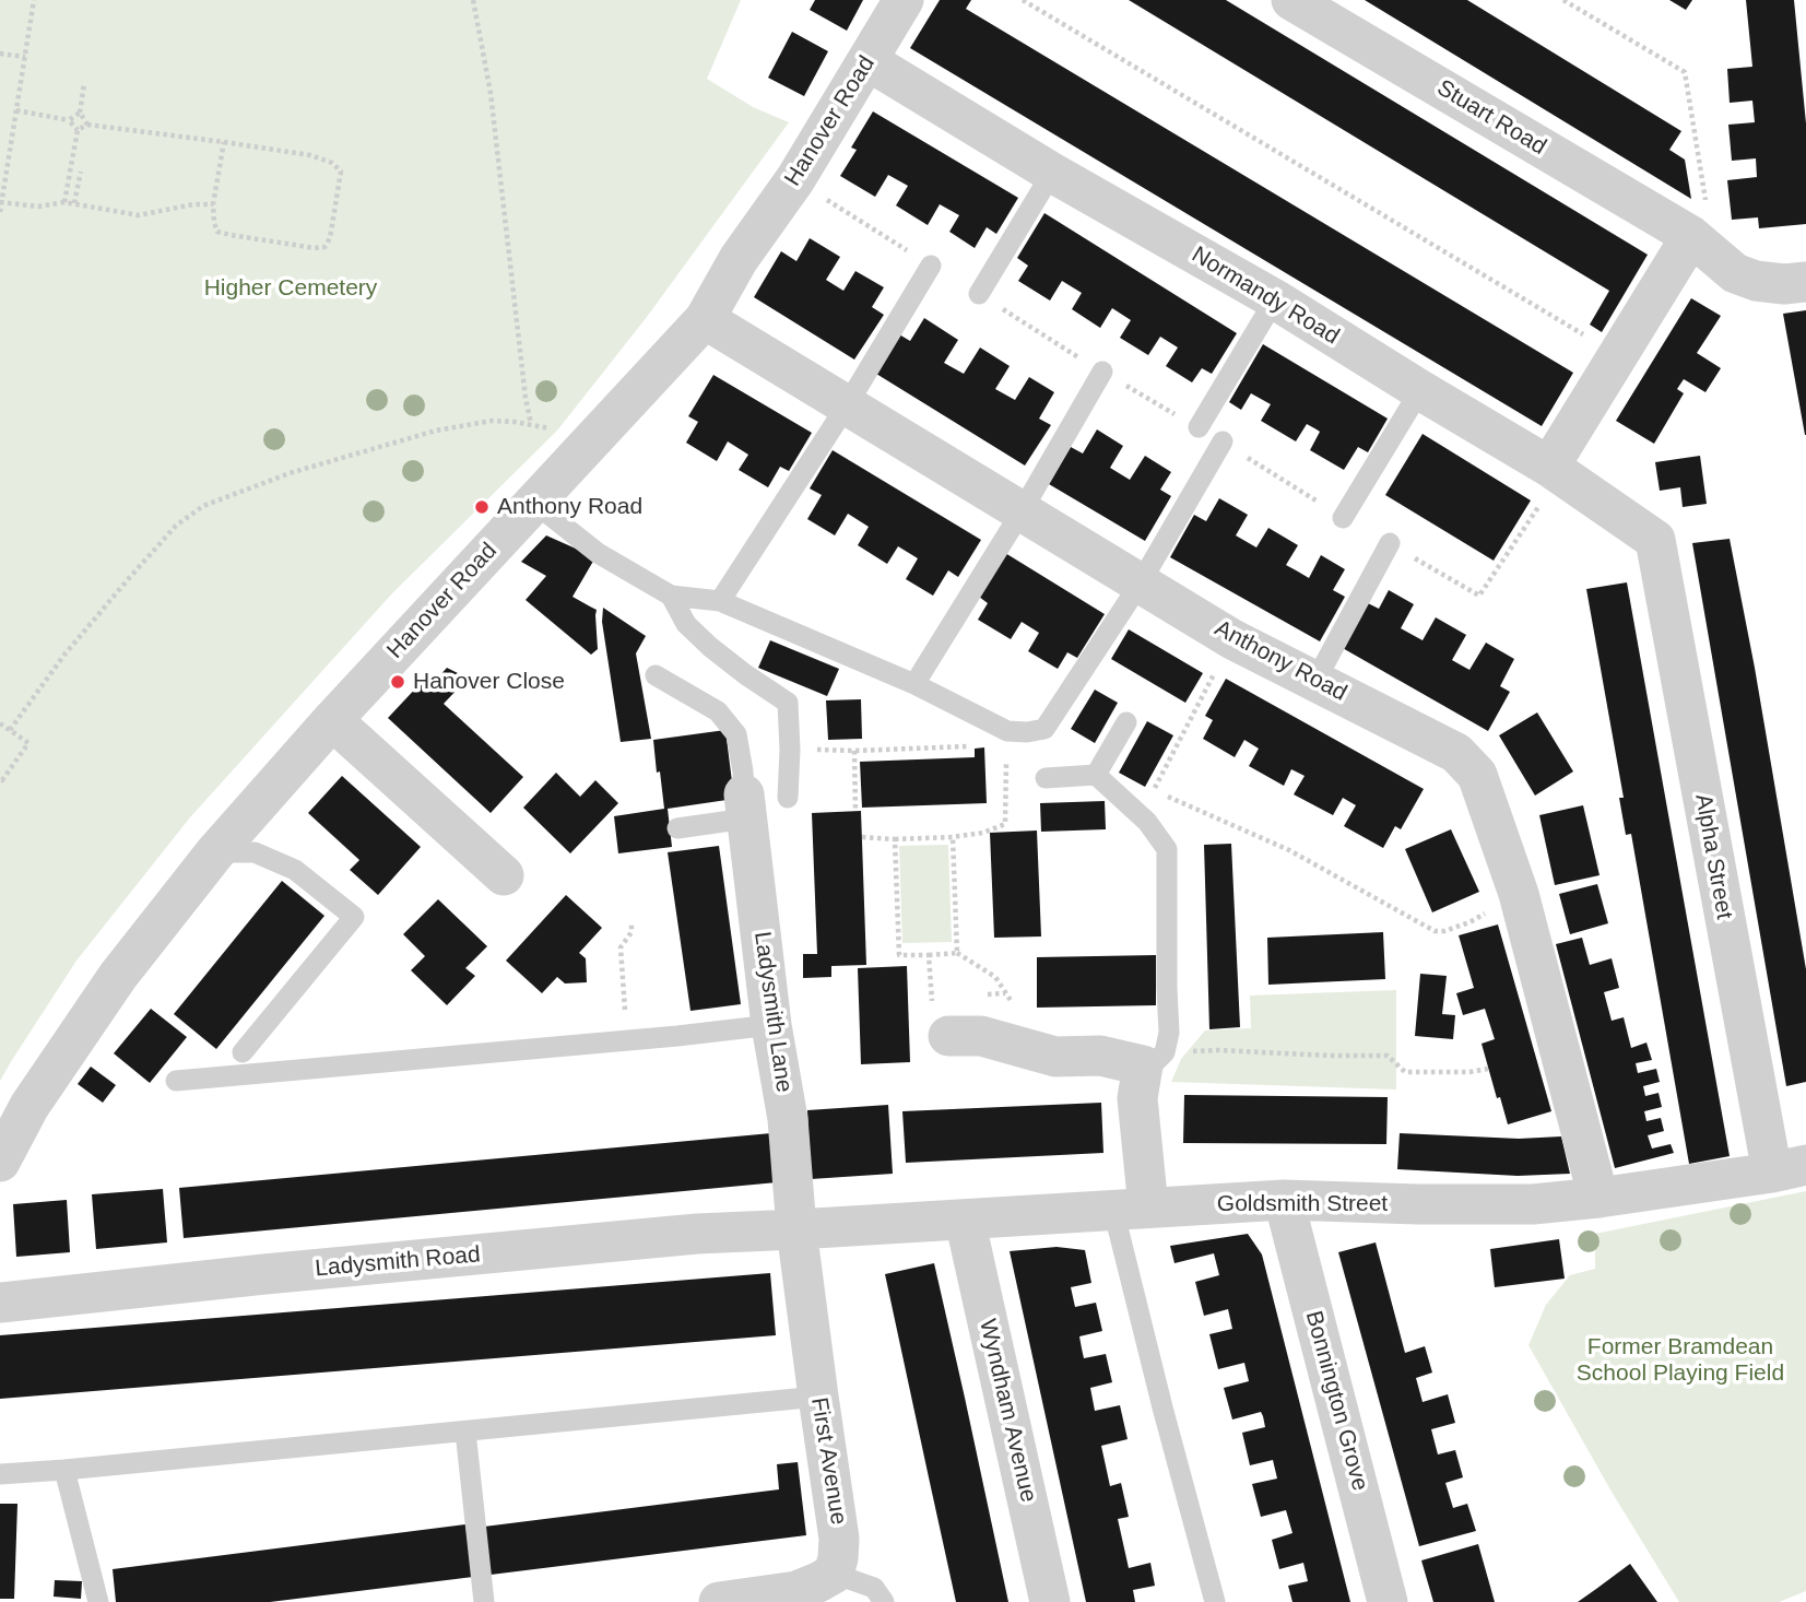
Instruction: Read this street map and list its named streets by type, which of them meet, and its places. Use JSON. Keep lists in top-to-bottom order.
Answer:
{
  "streets": {
    "street": [
      "Stuart Road",
      "Hanover Road",
      "Normandy Road",
      "Anthony Road",
      "Alpha Street",
      "Ladysmith Lane",
      "Goldsmith Street",
      "Ladysmith Road",
      "Bonnington Grove",
      "Wyndham Avenue",
      "First Avenue"
    ]
  },
  "crossings": [
    ["Hanover Road", "Normandy Road"],
    ["Hanover Road", "Anthony Road"],
    ["Normandy Road", "Alpha Street"],
    ["Anthony Road", "Goldsmith Street"],
    ["Alpha Street", "Goldsmith Street"],
    ["Ladysmith Lane", "Goldsmith Street"],
    ["Ladysmith Lane", "Ladysmith Road"],
    ["Ladysmith Lane", "First Avenue"],
    ["Goldsmith Street", "Ladysmith Road"],
    ["Goldsmith Street", "Bonnington Grove"],
    ["Goldsmith Street", "Wyndham Avenue"],
    ["Goldsmith Street", "First Avenue"],
    ["Ladysmith Road", "First Avenue"]
  ],
  "parks": ["Higher Cemetery", "Former Bramdean School Playing Field"],
  "places": ["Anthony Road", "Hanover Close"]
}
